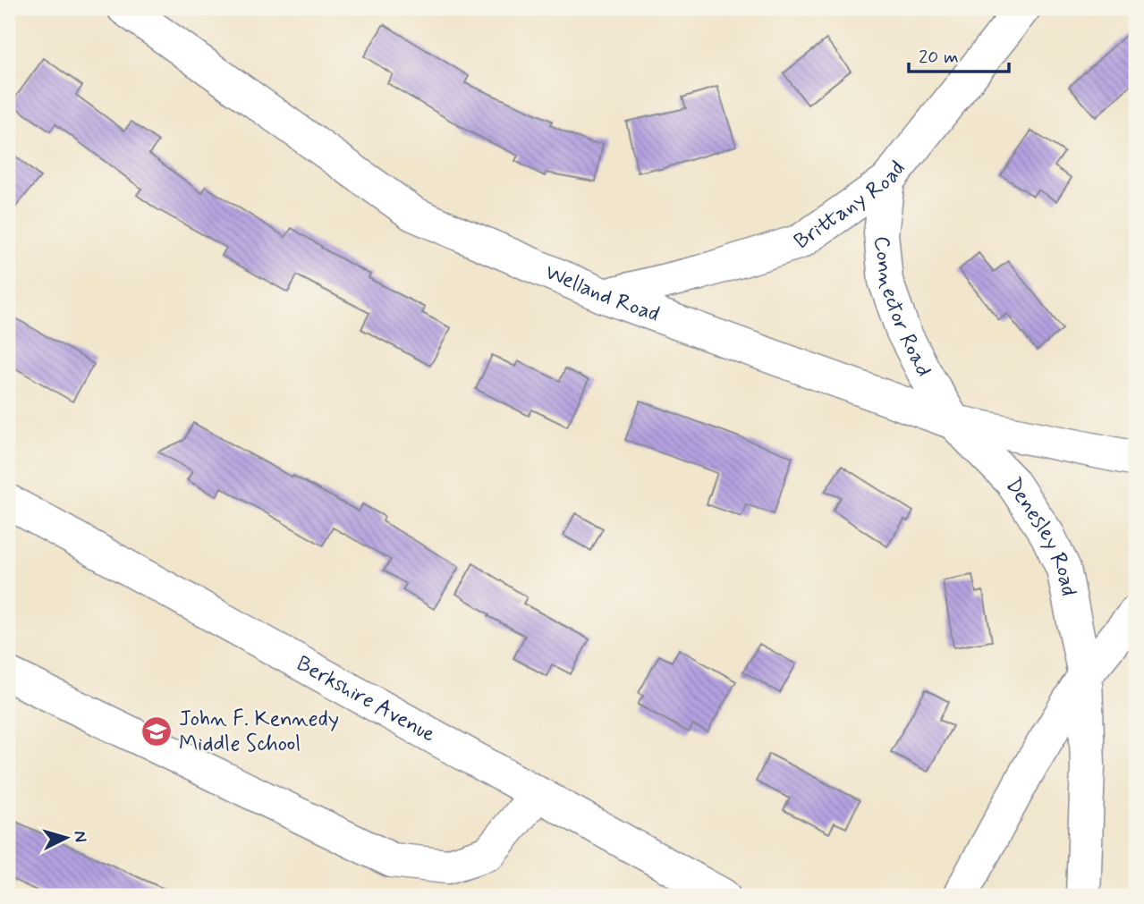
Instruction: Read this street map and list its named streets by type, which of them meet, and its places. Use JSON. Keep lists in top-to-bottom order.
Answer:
{
  "streets": {
    "street": [
      "Brittany Road",
      "Welland Road",
      "Connector Road",
      "Denesley Road",
      "Berkshire Avenue"
    ]
  },
  "crossings": [
    ["Brittany Road", "Welland Road"],
    ["Brittany Road", "Connector Road"],
    ["Welland Road", "Connector Road"],
    ["Welland Road", "Denesley Road"],
    ["Connector Road", "Denesley Road"]
  ],
  "places": {
    "school or university": ["John F. Kennedy Middle School"]
  },
  "scale_bar": "20 m",
  "north": "right"
}
